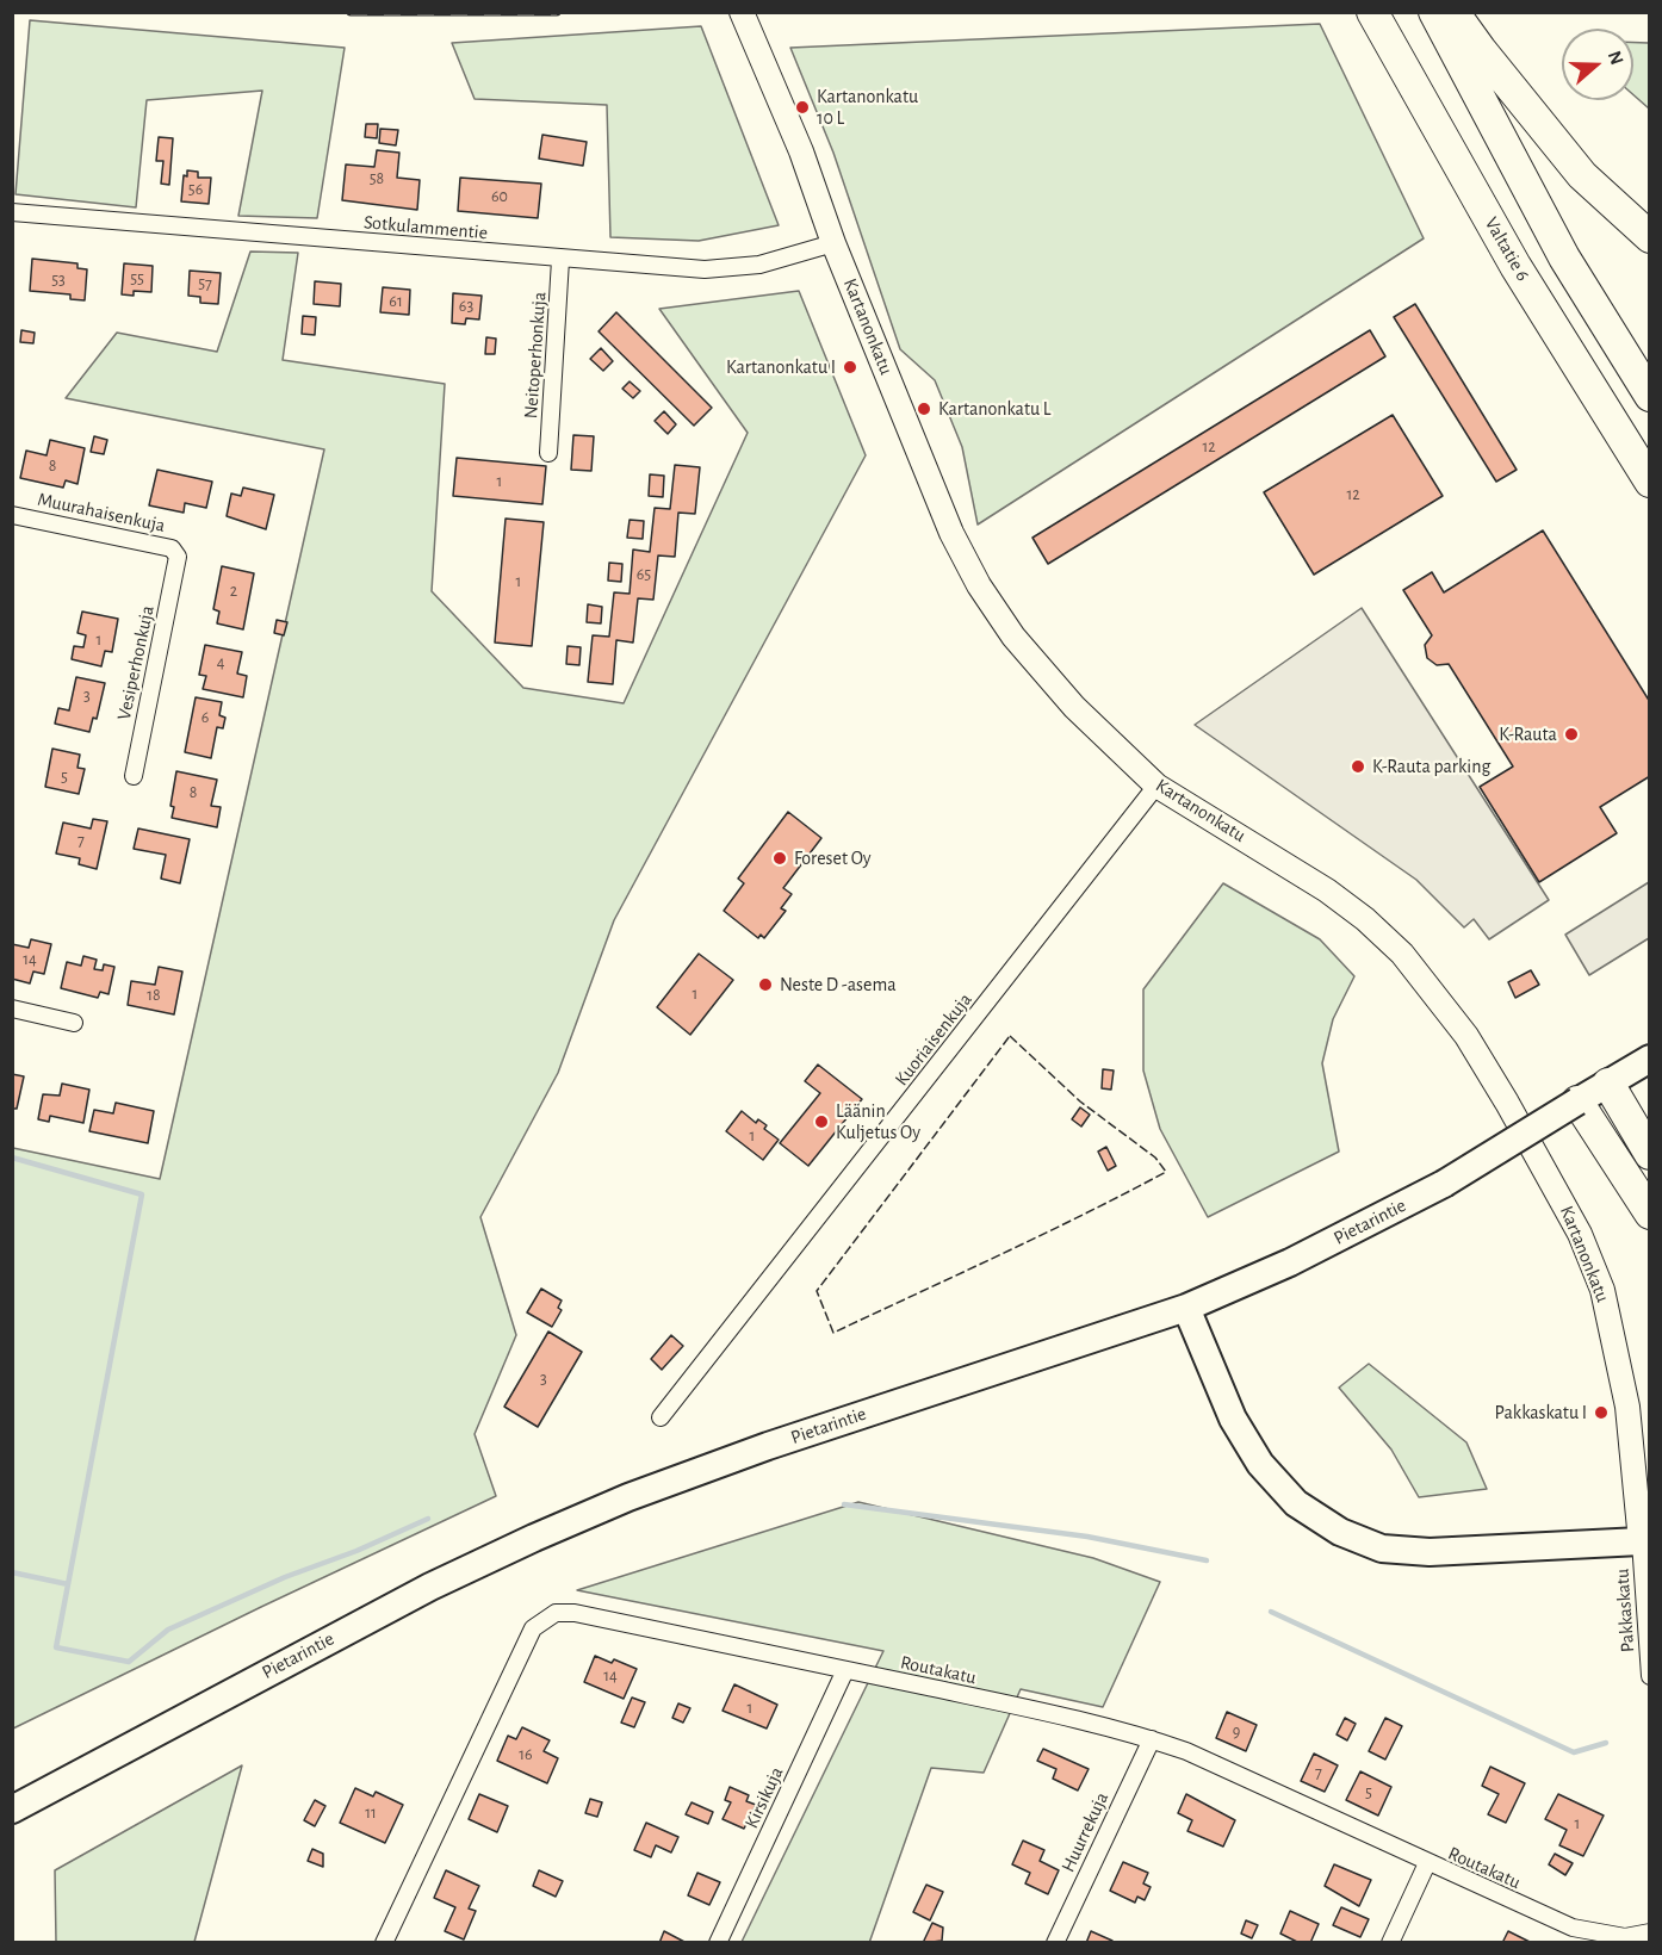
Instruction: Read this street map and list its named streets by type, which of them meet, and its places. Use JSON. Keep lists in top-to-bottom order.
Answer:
{
  "streets": {
    "highway": ["Valtatie 6"],
    "main road": ["Kartanonkatu", "Pietarintie"],
    "street": [
      "Sotkulammentie",
      "Neitoperhonkuja",
      "Muurahaisenkuja",
      "Vesiperhonkuja",
      "Kuoriaisenkuja",
      "Pakkaskatu",
      "Routakatu",
      "Kirsikuja",
      "Huurrekuja"
    ]
  },
  "crossings": [
    ["Sotkulammentie", "Kartanonkatu"],
    ["Sotkulammentie", "Neitoperhonkuja"],
    ["Kartanonkatu", "Kuoriaisenkuja"],
    ["Kartanonkatu", "Pakkaskatu"],
    ["Muurahaisenkuja", "Vesiperhonkuja"],
    ["Routakatu", "Kirsikuja"],
    ["Routakatu", "Huurrekuja"]
  ],
  "places": [
    "Kartanonkatu 10 L",
    "Kartanonkatu I",
    "Kartanonkatu L",
    "K-Rauta",
    "K-Rauta parking",
    "Foreset Oy",
    "Neste D -asema",
    "Läänin Kuljetus Oy",
    "Pakkaskatu I"
  ],
  "house_numbers": [
    "58",
    "56",
    "60",
    "55",
    "53",
    "57",
    "61",
    "63",
    "12",
    "8",
    "1",
    "12",
    "65",
    "1",
    "2",
    "1",
    "4",
    "3",
    "6",
    "5",
    "8",
    "7",
    "14",
    "1",
    "18",
    "1",
    "3",
    "14",
    "1",
    "9",
    "16",
    "7",
    "5",
    "11",
    "1"
  ],
  "north": "right"
}
